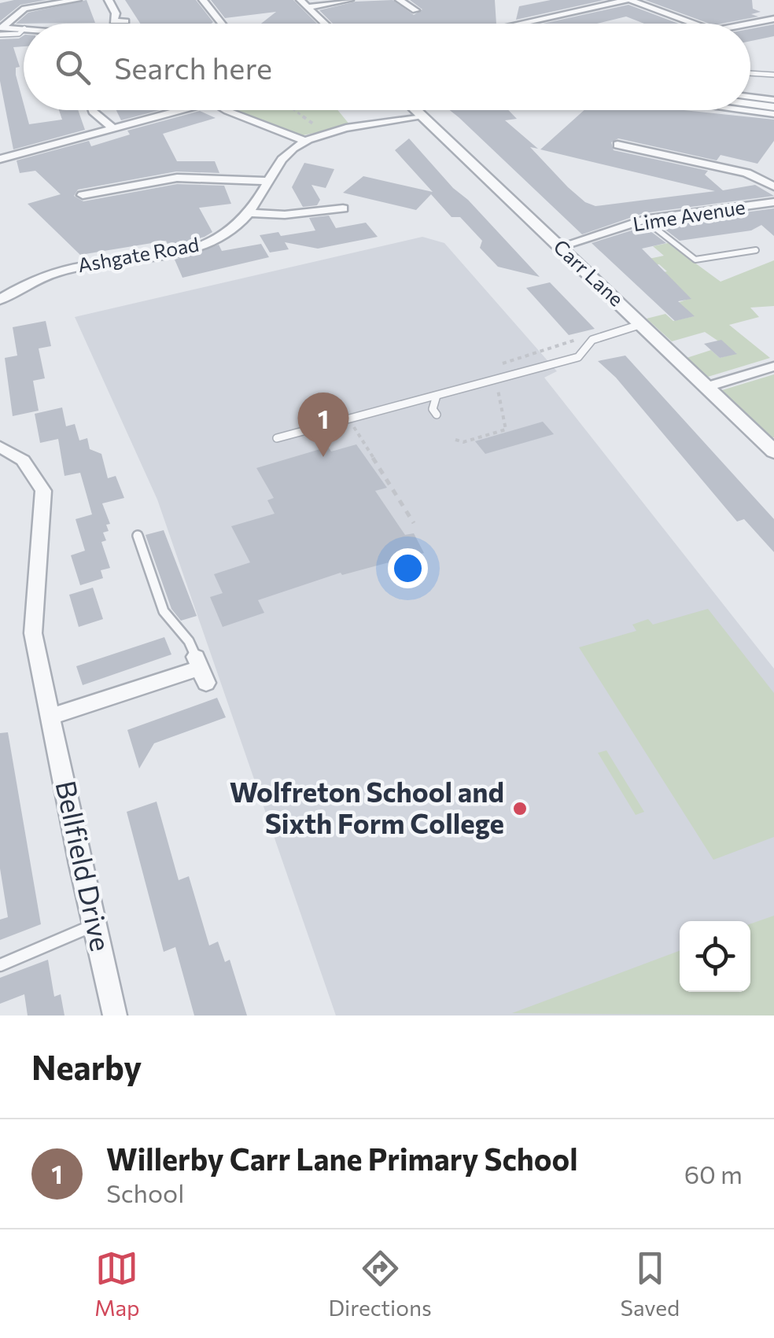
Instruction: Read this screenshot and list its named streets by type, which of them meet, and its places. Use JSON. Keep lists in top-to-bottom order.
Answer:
{
  "streets": {
    "street": [
      "Lime Avenue",
      "Ashgate Road",
      "Carr Lane",
      "Bellfield Drive"
    ]
  },
  "crossings": [
    ["Lime Avenue", "Carr Lane"],
    ["Ashgate Road", "Carr Lane"]
  ],
  "places": ["Wolfreton School and Sixth Form College"],
  "page": {
    "search": "Search here",
    "pins": "1",
    "heading": "Nearby",
    "list": [
      {
        "mark": "1",
        "name": "Willerby Carr Lane Primary School",
        "note": "School",
        "value": "60 m"
      }
    ],
    "nav": ["Map", "Directions", "Saved"]
  }
}
